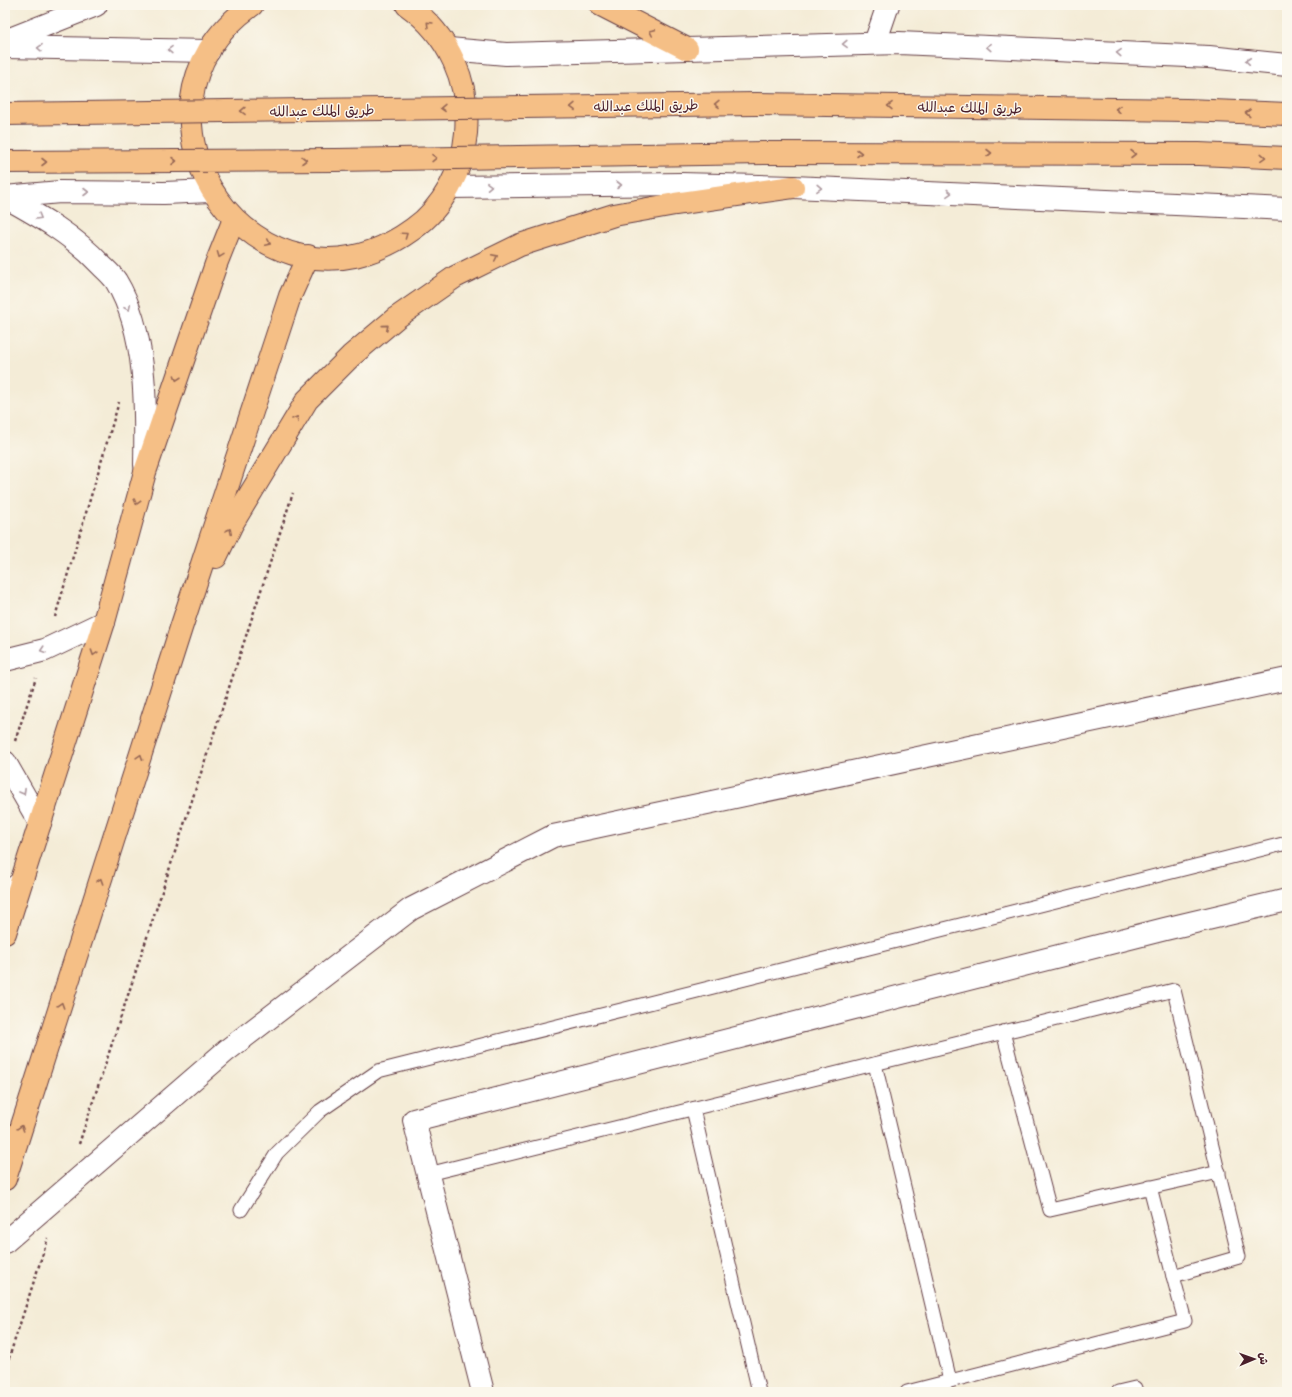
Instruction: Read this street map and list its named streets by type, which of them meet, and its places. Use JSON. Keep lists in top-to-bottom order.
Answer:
{
  "streets": {
    "main road": ["طريق الملك عبدالله"]
  },
  "north": "right"
}
